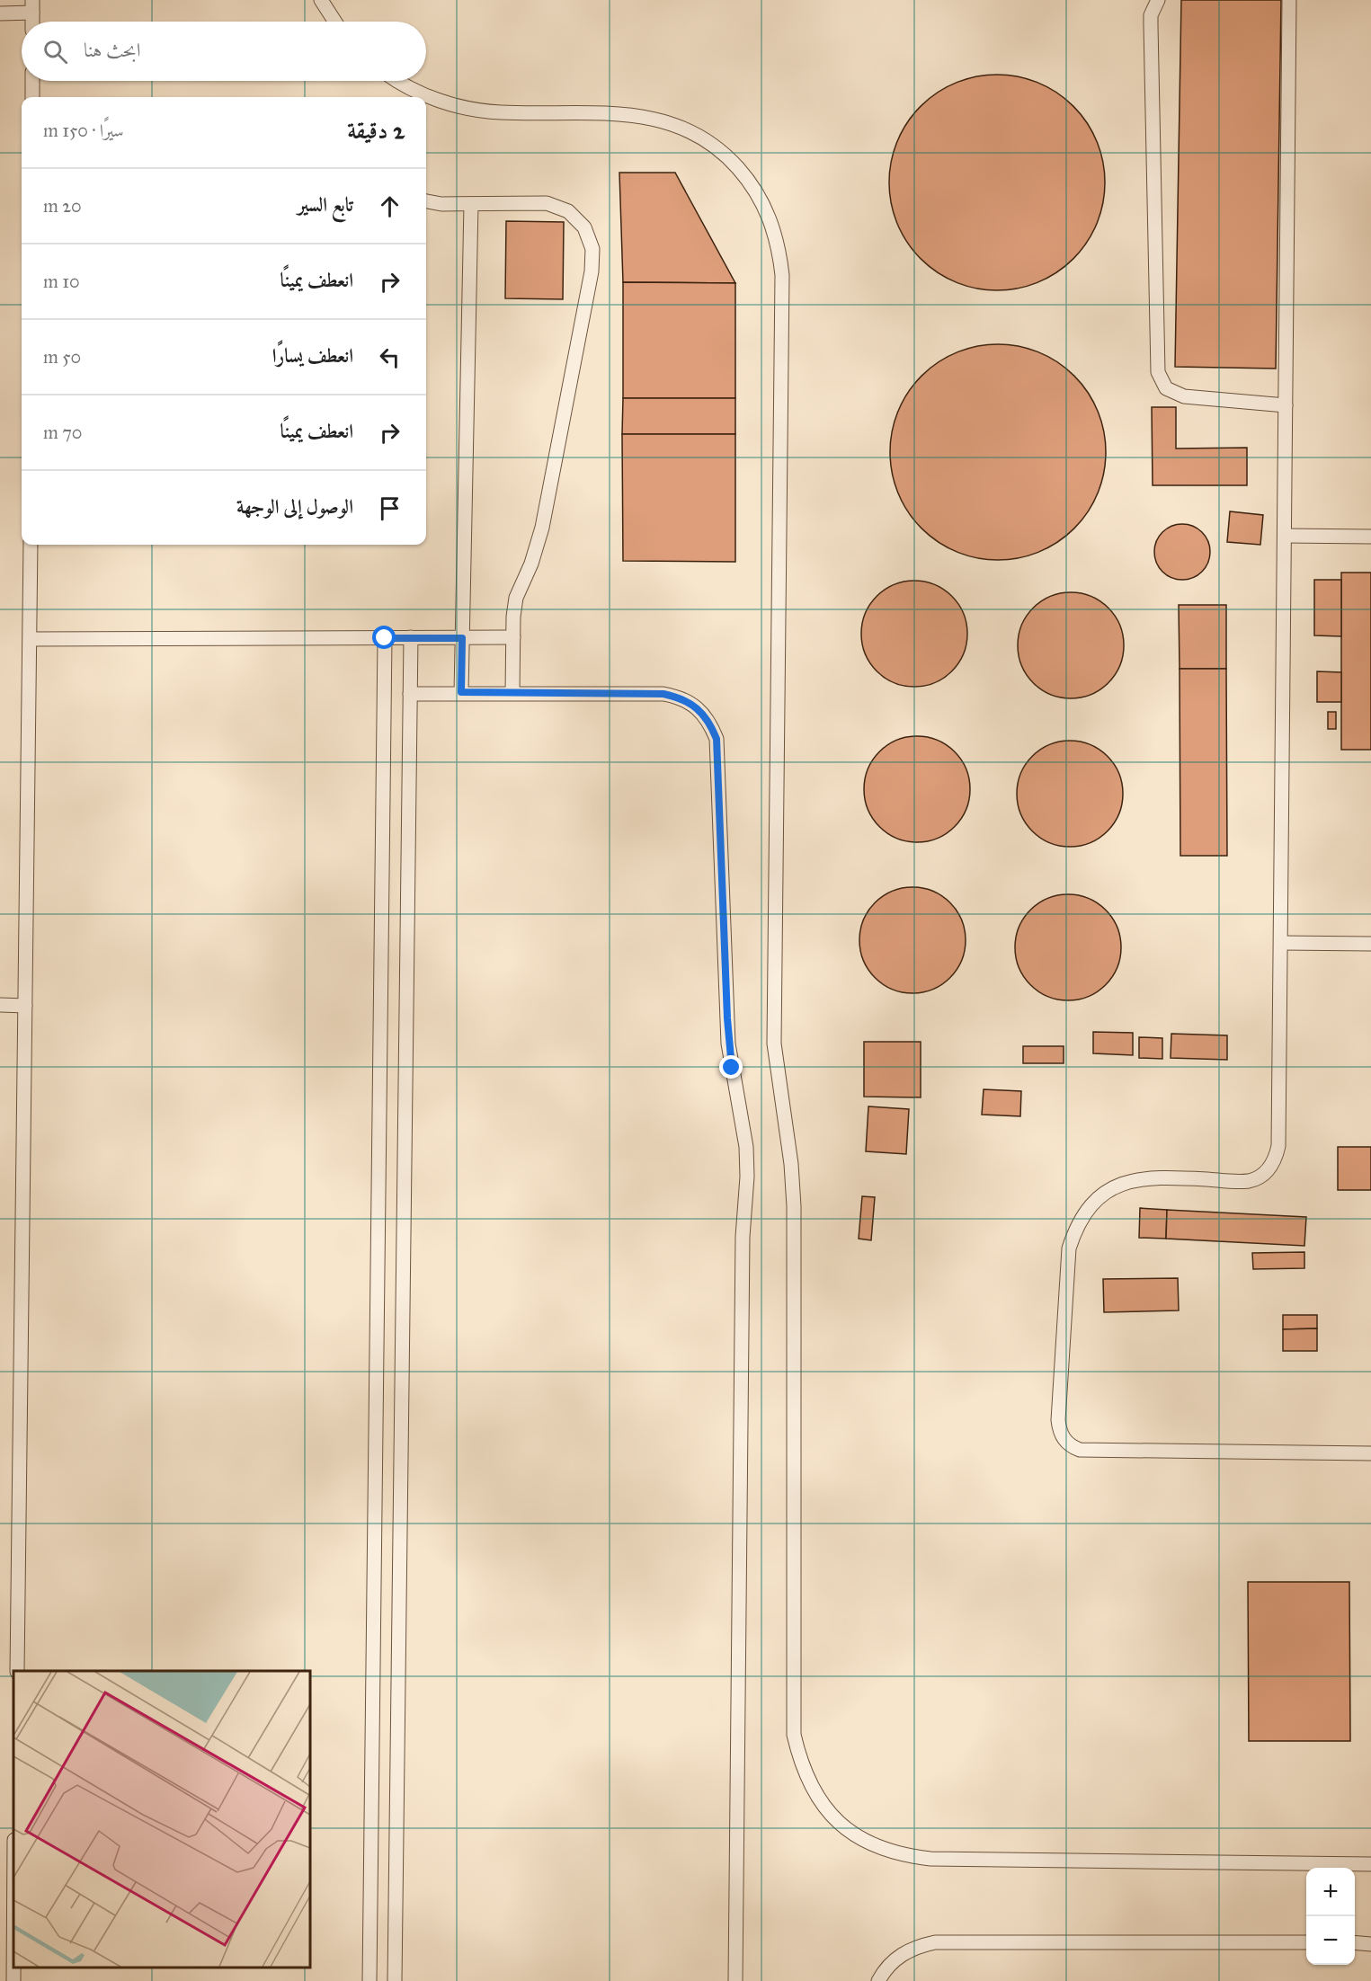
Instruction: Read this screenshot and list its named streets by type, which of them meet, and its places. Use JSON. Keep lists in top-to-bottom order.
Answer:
{
  "page": {
    "search": "ابحث هنا",
    "heading": ["2 دقيقة", "سيرًا · 150 m"],
    "list": [
      ["تابع السير", "20 m"],
      ["انعطف يمينًا", "10 m"],
      ["انعطف يسارًا", "50 m"],
      ["انعطف يمينًا", "70 m"],
      "الوصول إلى الوجهة"
    ],
    "map_buttons": ["+", "−"]
  }
}
